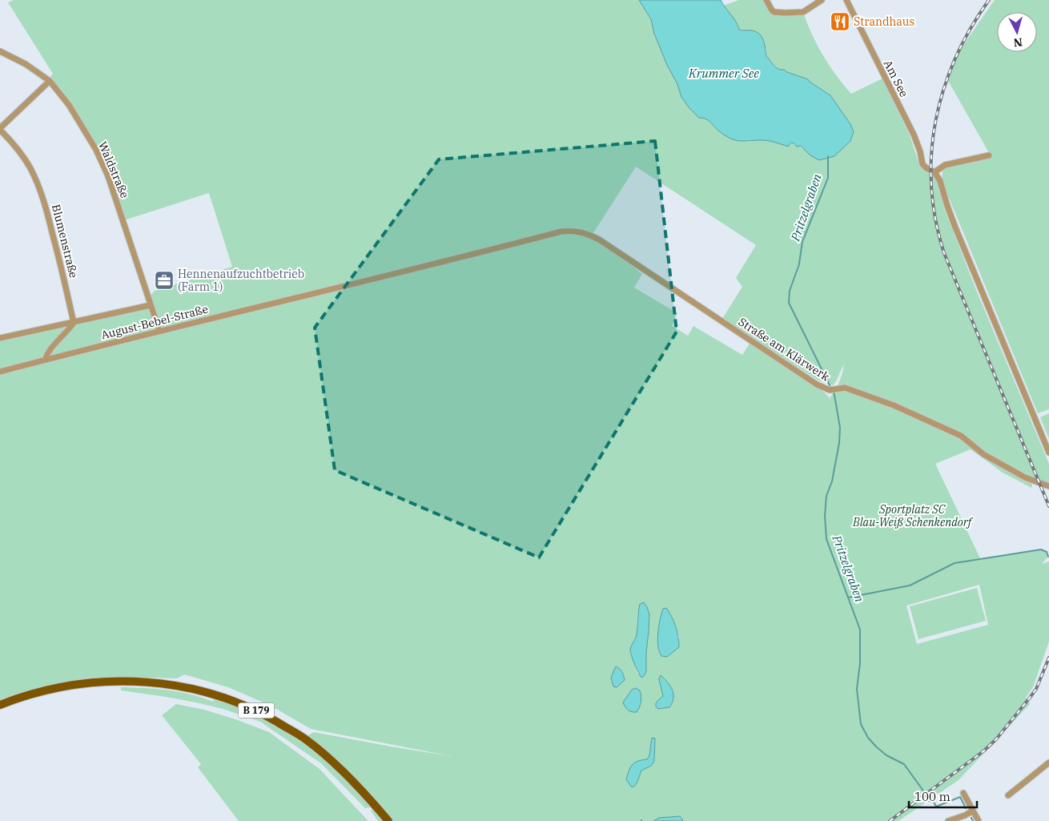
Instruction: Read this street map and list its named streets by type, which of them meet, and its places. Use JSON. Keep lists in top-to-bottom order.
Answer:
{
  "streets": {
    "main road": ["B 179"],
    "street": [
      "Am See",
      "Waldstraße",
      "Blumenstraße",
      "August-Bebel-Straße",
      "Straße am Klärwerk"
    ]
  },
  "crossings": [
    ["Waldstraße", "August-Bebel-Straße"],
    ["Blumenstraße", "August-Bebel-Straße"],
    ["August-Bebel-Straße", "Straße am Klärwerk"]
  ],
  "water": ["Krummer See", "Pritzelgraben"],
  "parks": ["Sportplatz SC Blau-Weiß Schenkendorf"],
  "places": {
    "restaurant": ["Strandhaus"],
    "office": ["Hennenaufzuchtbetrieb (Farm 1)"]
  },
  "scale_bar": "100 m",
  "north": "bottom"
}
